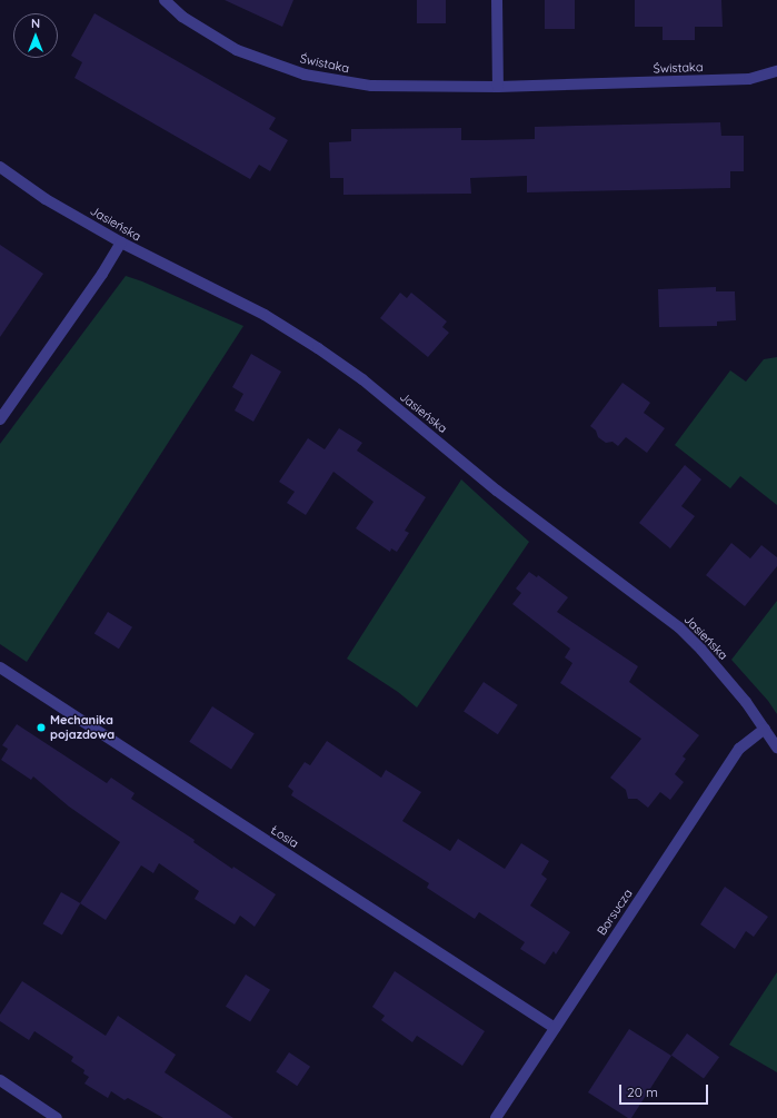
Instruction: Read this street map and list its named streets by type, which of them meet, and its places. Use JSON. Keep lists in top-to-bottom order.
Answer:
{
  "streets": {
    "street": [
      "Świstaka",
      "Jasieńska",
      "Łosia",
      "Borsucza"
    ]
  },
  "crossings": [
    ["Jasieńska", "Borsucza"],
    ["Łosia", "Borsucza"]
  ],
  "places": ["Mechanika pojazdowa"],
  "scale_bar": "20 m",
  "north": "top"
}
